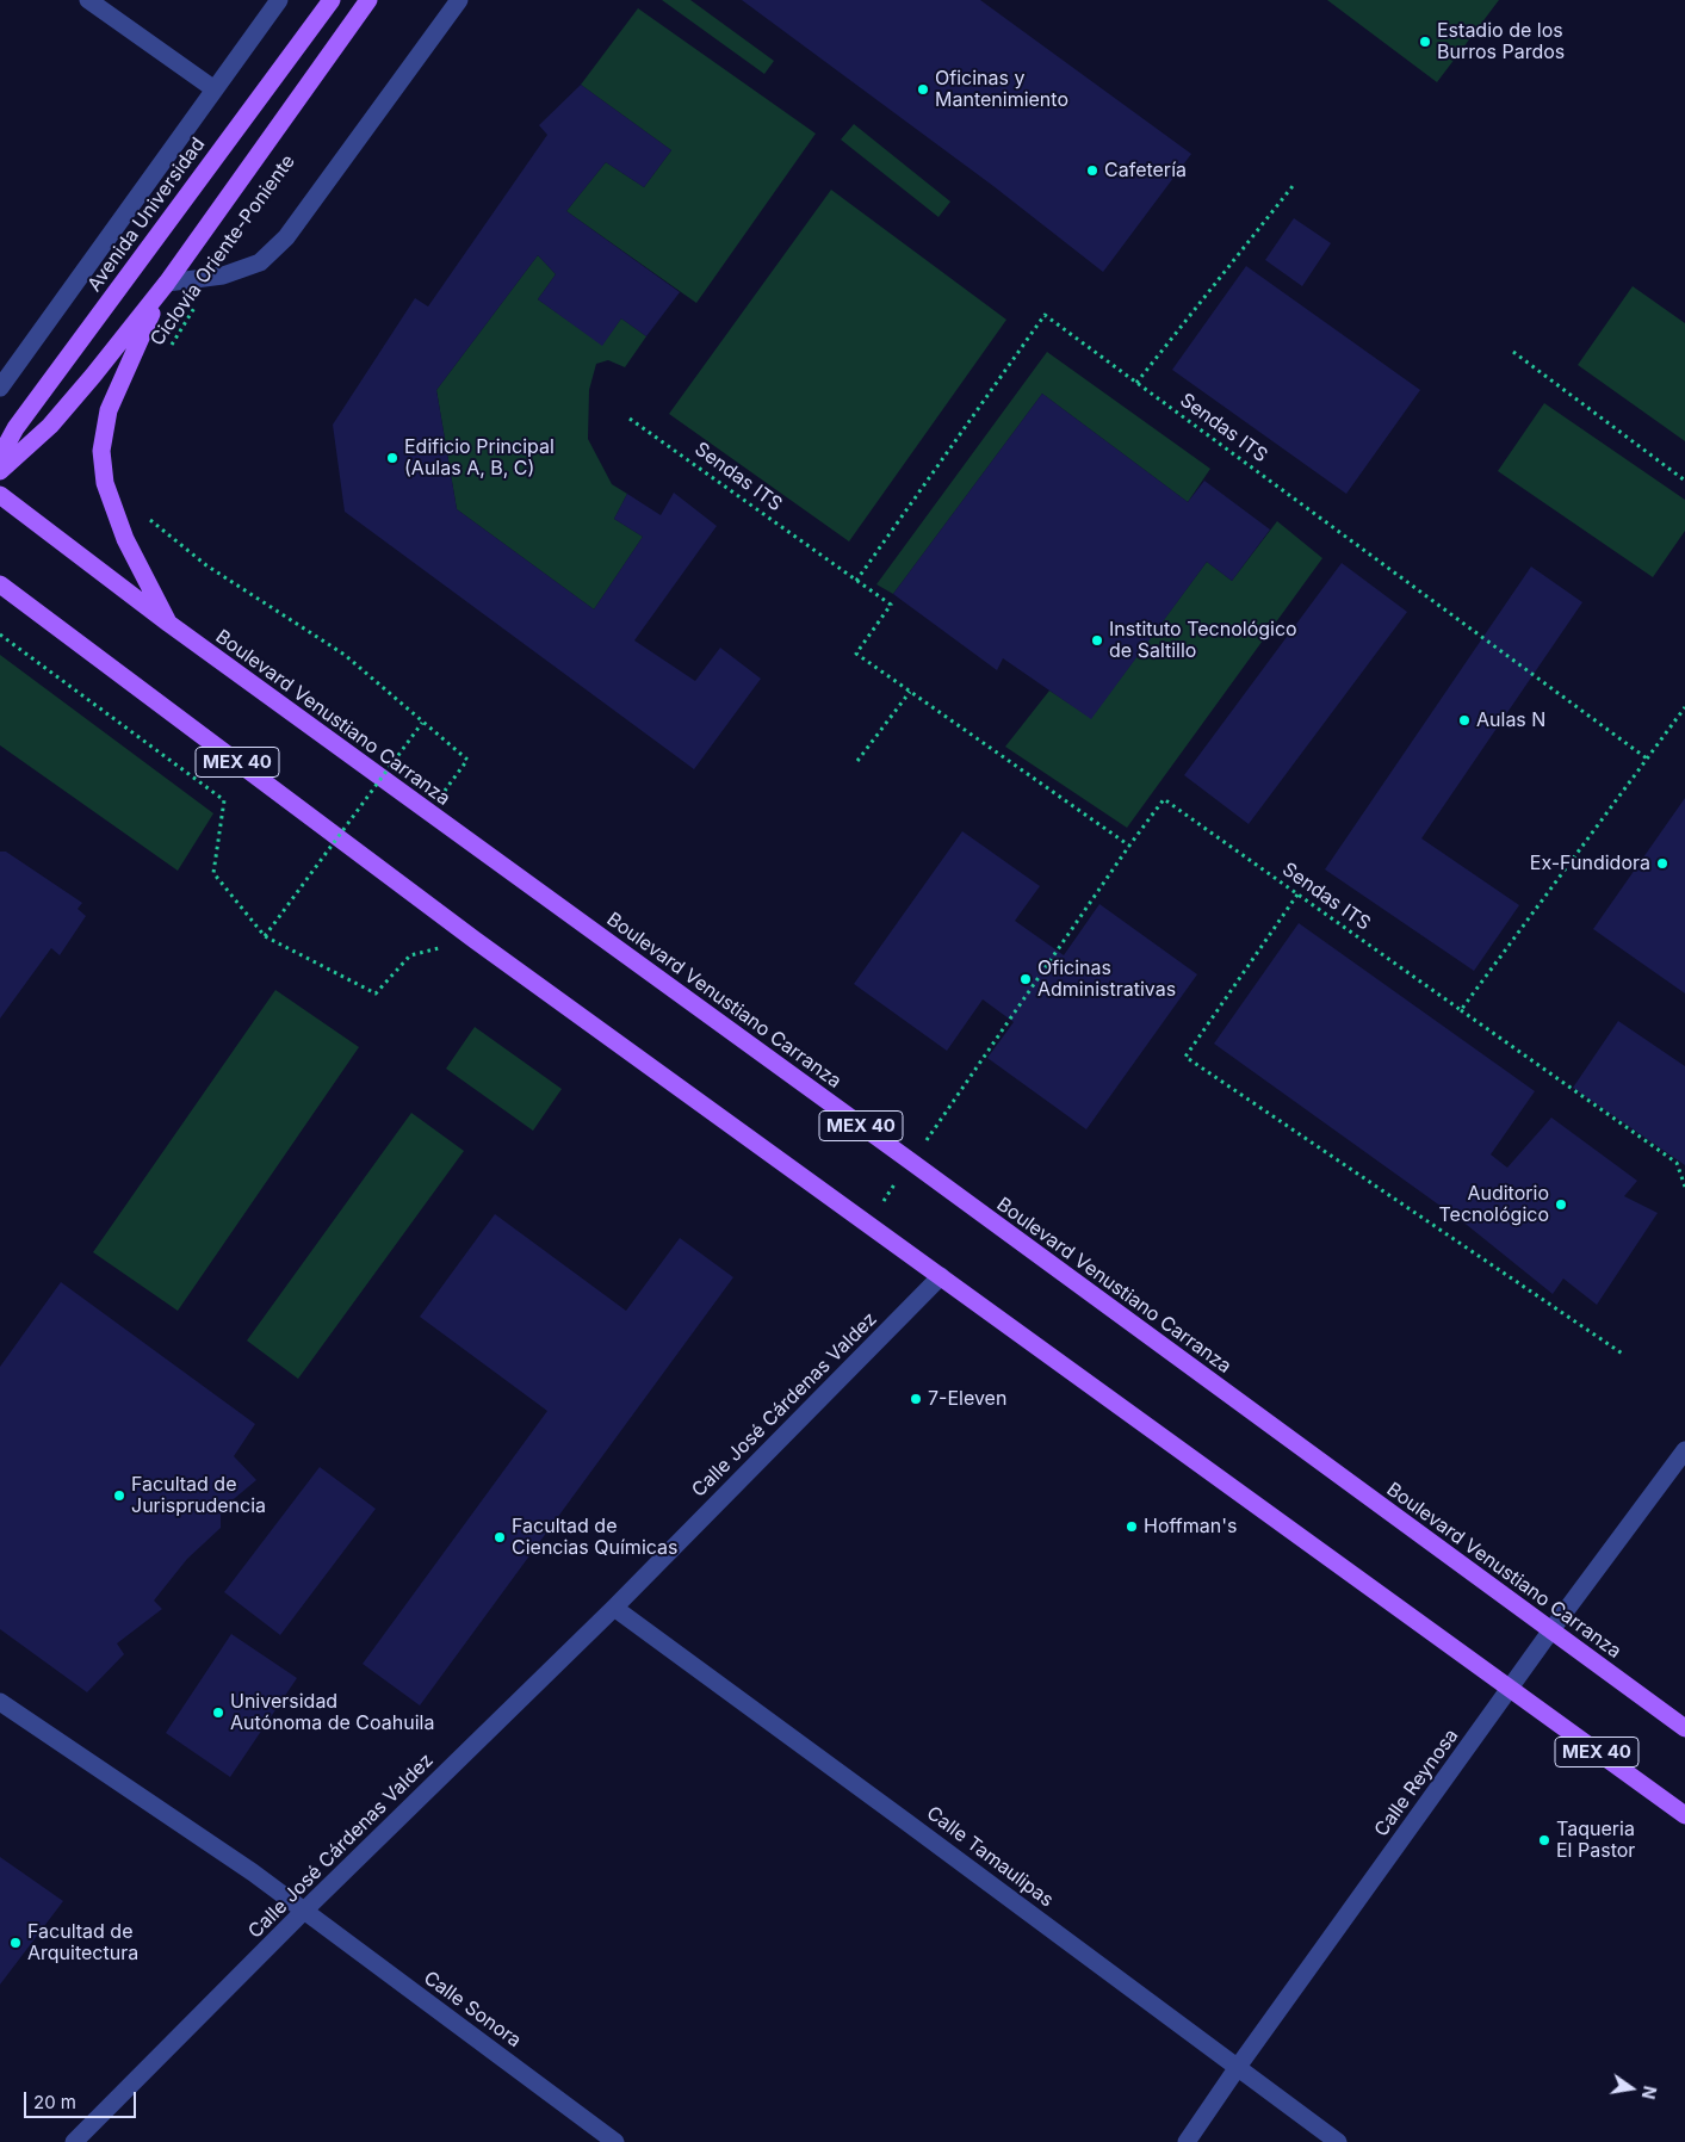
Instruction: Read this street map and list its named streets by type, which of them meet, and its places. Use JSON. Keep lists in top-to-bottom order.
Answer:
{
  "streets": {
    "main road": ["Avenida Universidad", "Boulevard Venustiano Carranza", "MEX 40"],
    "street": [
      "Calle José Cárdenas Valdez",
      "Calle Reynosa",
      "Calle Tamaulipas",
      "Calle Sonora"
    ],
    "path": ["Ciclovía Oriente-Poniente", "Sendas ITS"]
  },
  "crossings": [
    ["Boulevard Venustiano Carranza", "Calle Reynosa"],
    ["MEX 40", "Calle José Cárdenas Valdez"],
    ["MEX 40", "Calle Reynosa"],
    ["Calle José Cárdenas Valdez", "Calle Tamaulipas"],
    ["Calle José Cárdenas Valdez", "Calle Sonora"],
    ["Calle Reynosa", "Calle Tamaulipas"]
  ],
  "places": [
    "Estadio de los Burros Pardos",
    "Oficinas y Mantenimiento",
    "Cafetería",
    "Edificio Principal (Aulas A, B, C)",
    "Instituto Tecnológico de Saltillo",
    "Aulas N",
    "Ex-Fundidora",
    "Oficinas Administrativas",
    "Auditorio Tecnológico",
    "7-Eleven",
    "Facultad de Jurisprudencia",
    "Hoffman's",
    "Facultad de Ciencias Químicas",
    "Universidad Autónoma de Coahuila",
    "Taqueria El Pastor",
    "Facultad de Arquitectura"
  ],
  "scale_bar": "20 m",
  "north": "right"
}
